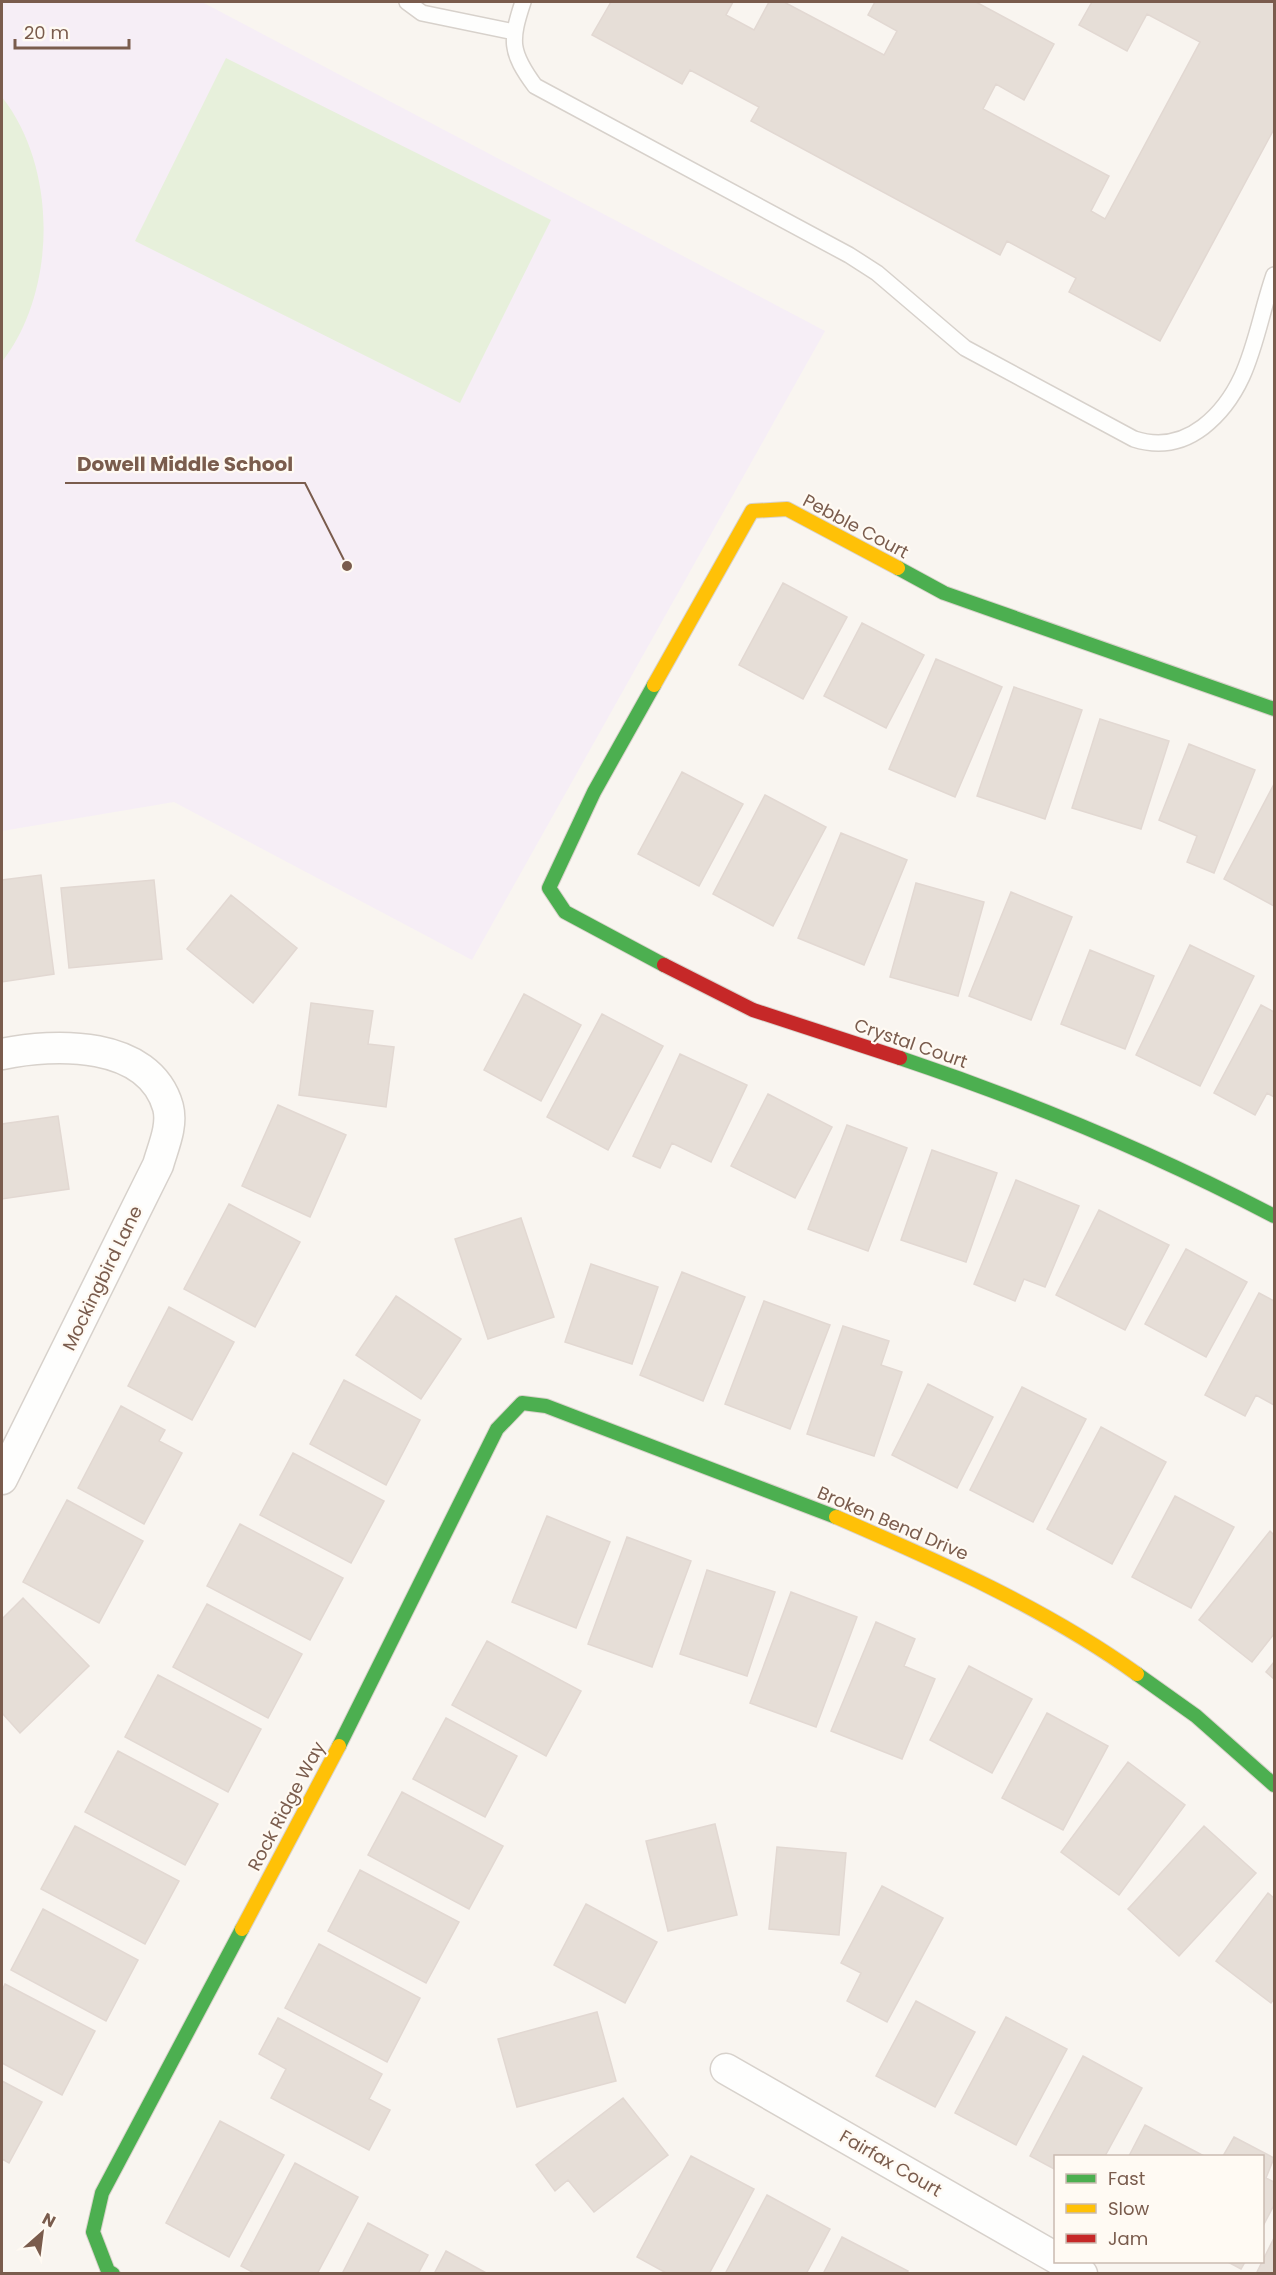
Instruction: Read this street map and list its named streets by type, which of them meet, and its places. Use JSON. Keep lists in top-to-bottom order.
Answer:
{
  "streets": {
    "street": [
      "Pebble Court",
      "Crystal Court",
      "Mockingbird Lane",
      "Broken Bend Drive",
      "Rock Ridge Way",
      "Fairfax Court"
    ]
  },
  "crossings": [
    ["Pebble Court", "Crystal Court"],
    ["Broken Bend Drive", "Rock Ridge Way"]
  ],
  "places": ["Dowell Middle School"],
  "legend": ["Fast", "Slow", "Jam"],
  "scale_bar": "20 m",
  "north": "top right"
}
